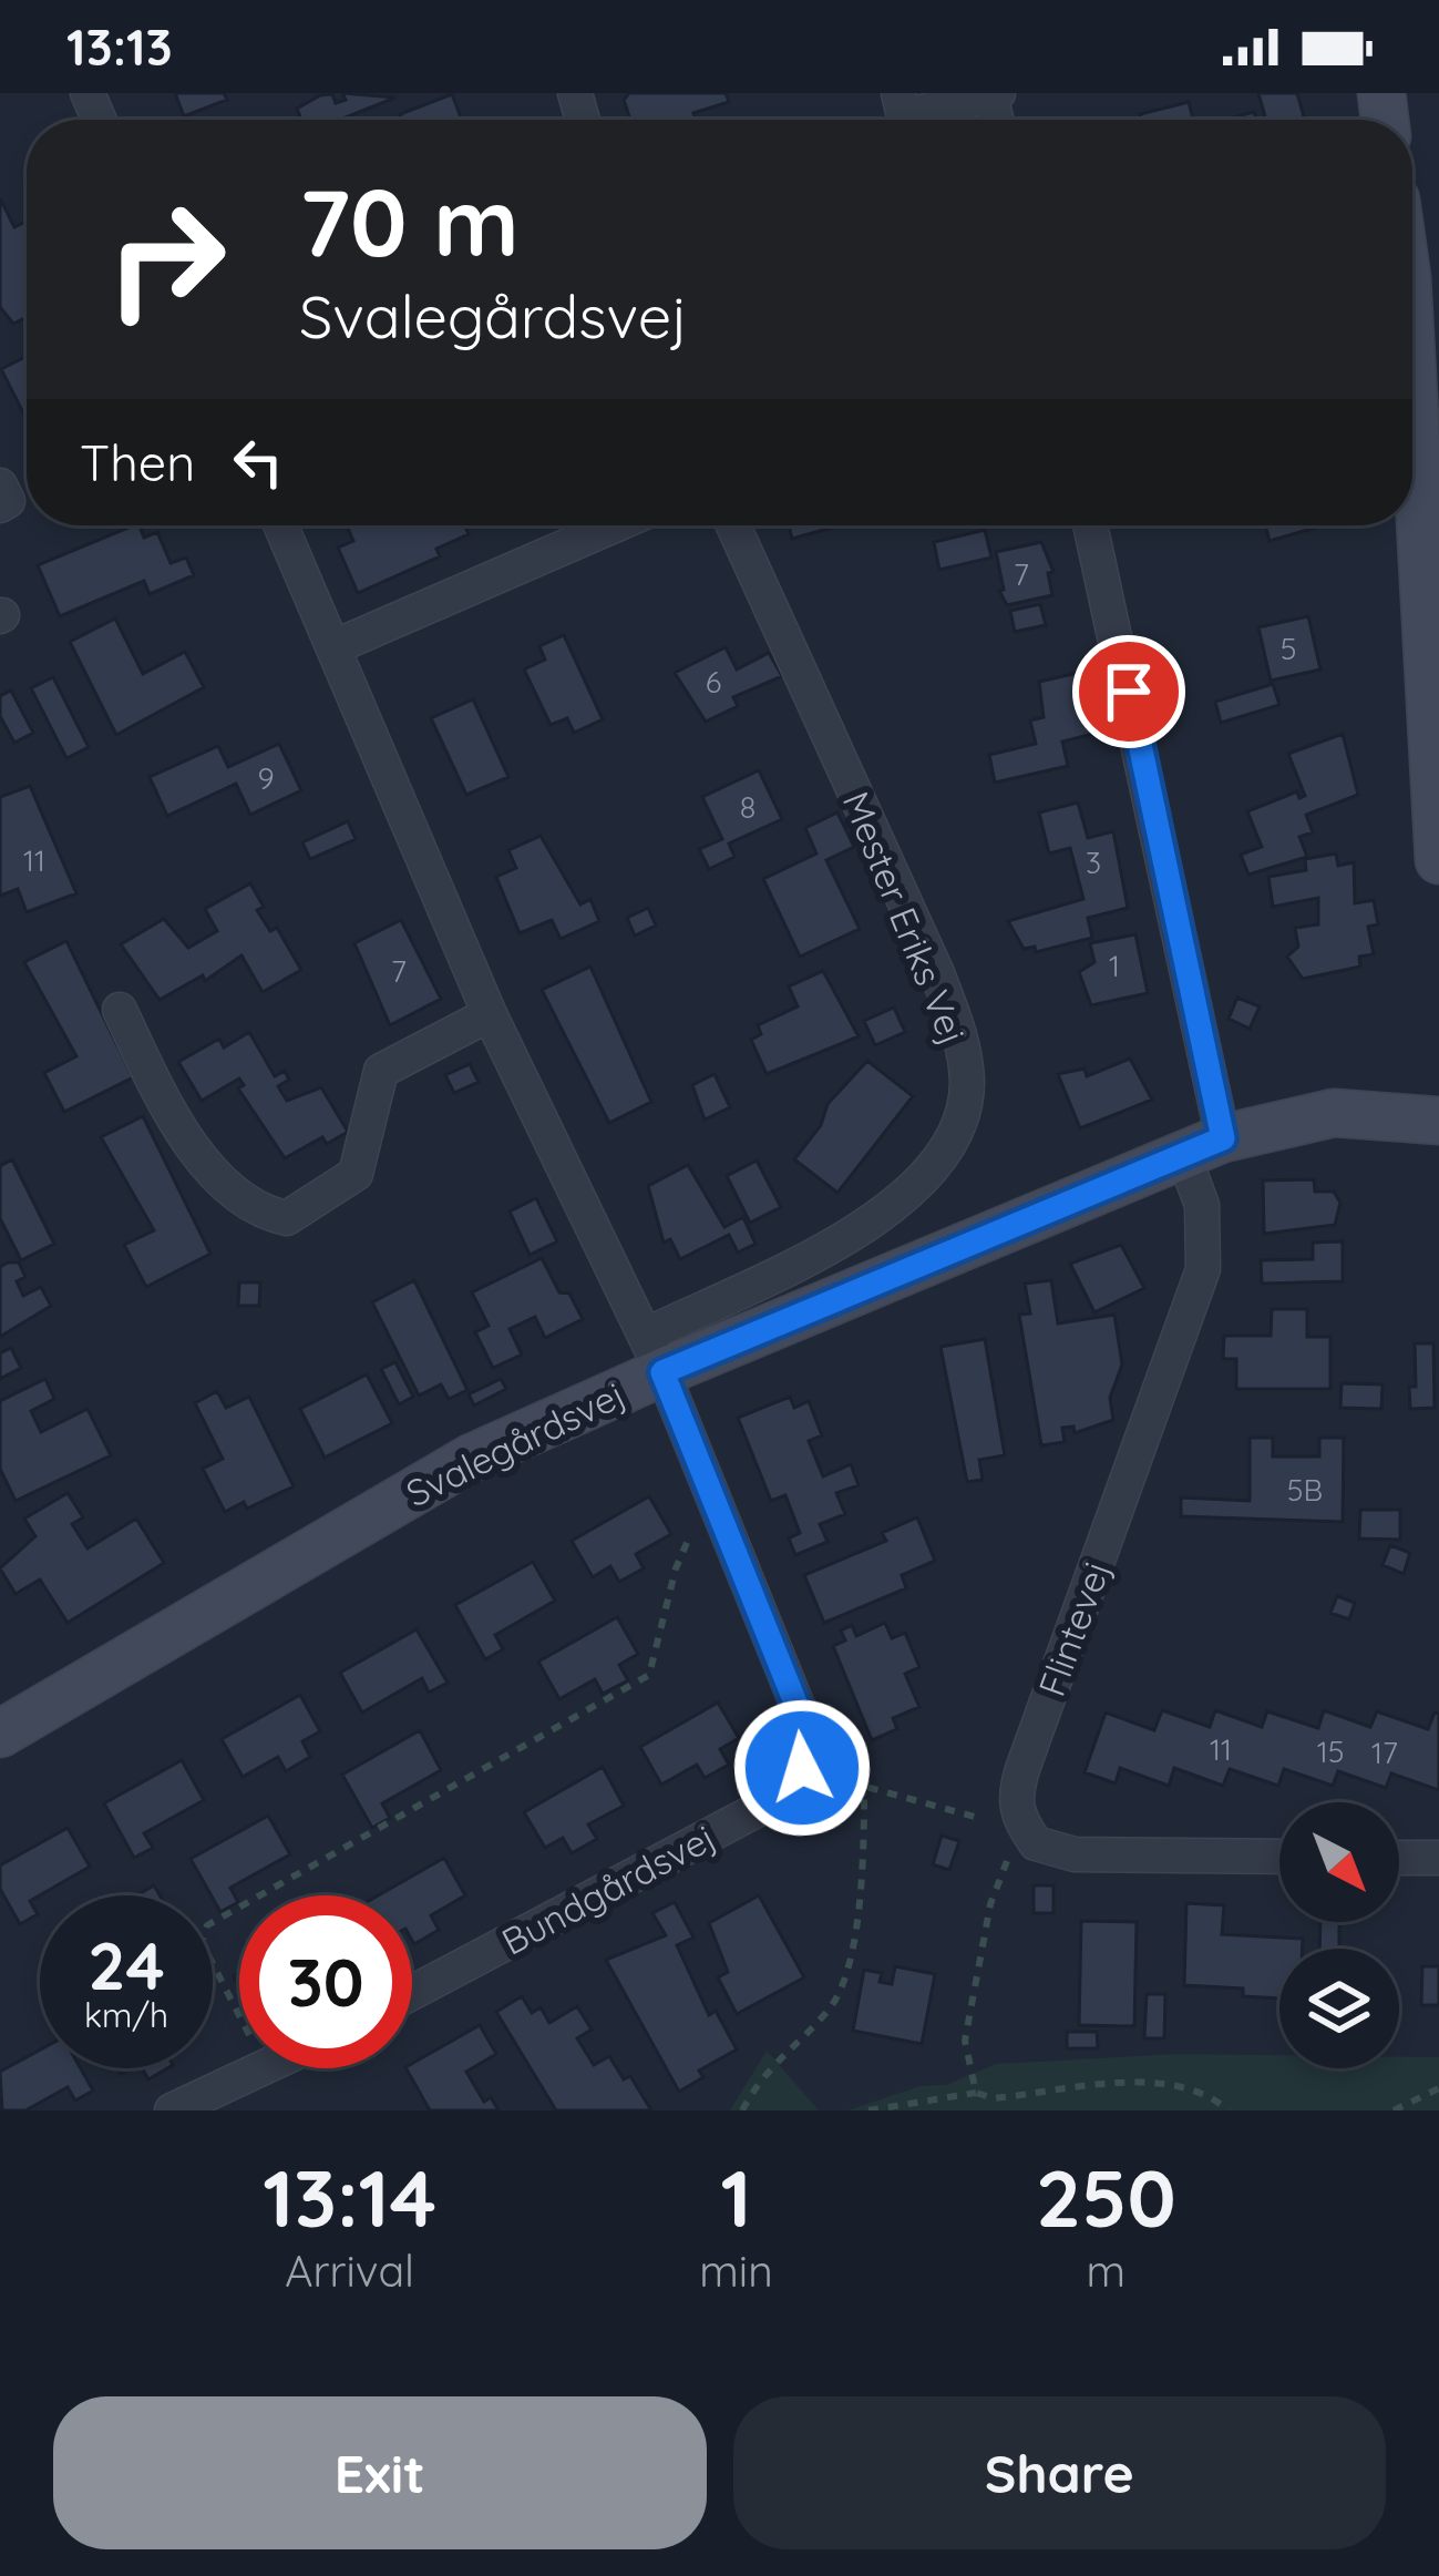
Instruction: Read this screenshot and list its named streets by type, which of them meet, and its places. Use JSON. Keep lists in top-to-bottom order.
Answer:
{
  "streets": {
    "street": [
      "Mester Eriks Vej",
      "Svalegårdsvej",
      "Flintevej",
      "Bundgårdsvej"
    ]
  },
  "crossings": [
    ["Mester Eriks Vej", "Svalegårdsvej"],
    ["Svalegårdsvej", "Flintevej"]
  ],
  "house_numbers": [
    "7",
    "5",
    "6",
    "9",
    "8",
    "11",
    "3",
    "1",
    "7",
    "5B",
    "11",
    "15",
    "17"
  ],
  "north": "bottom right",
  "page": {
    "status": "13:13",
    "turn": ["70 m", "Svalegårdsvej"],
    "then": "Then",
    "speed": "24 km/h",
    "limit": "30",
    "eta": [
      "13:14",
      "Arrival",
      "1",
      "min",
      "250",
      "m"
    ],
    "buttons": ["Exit", "Share"]
  }
}
